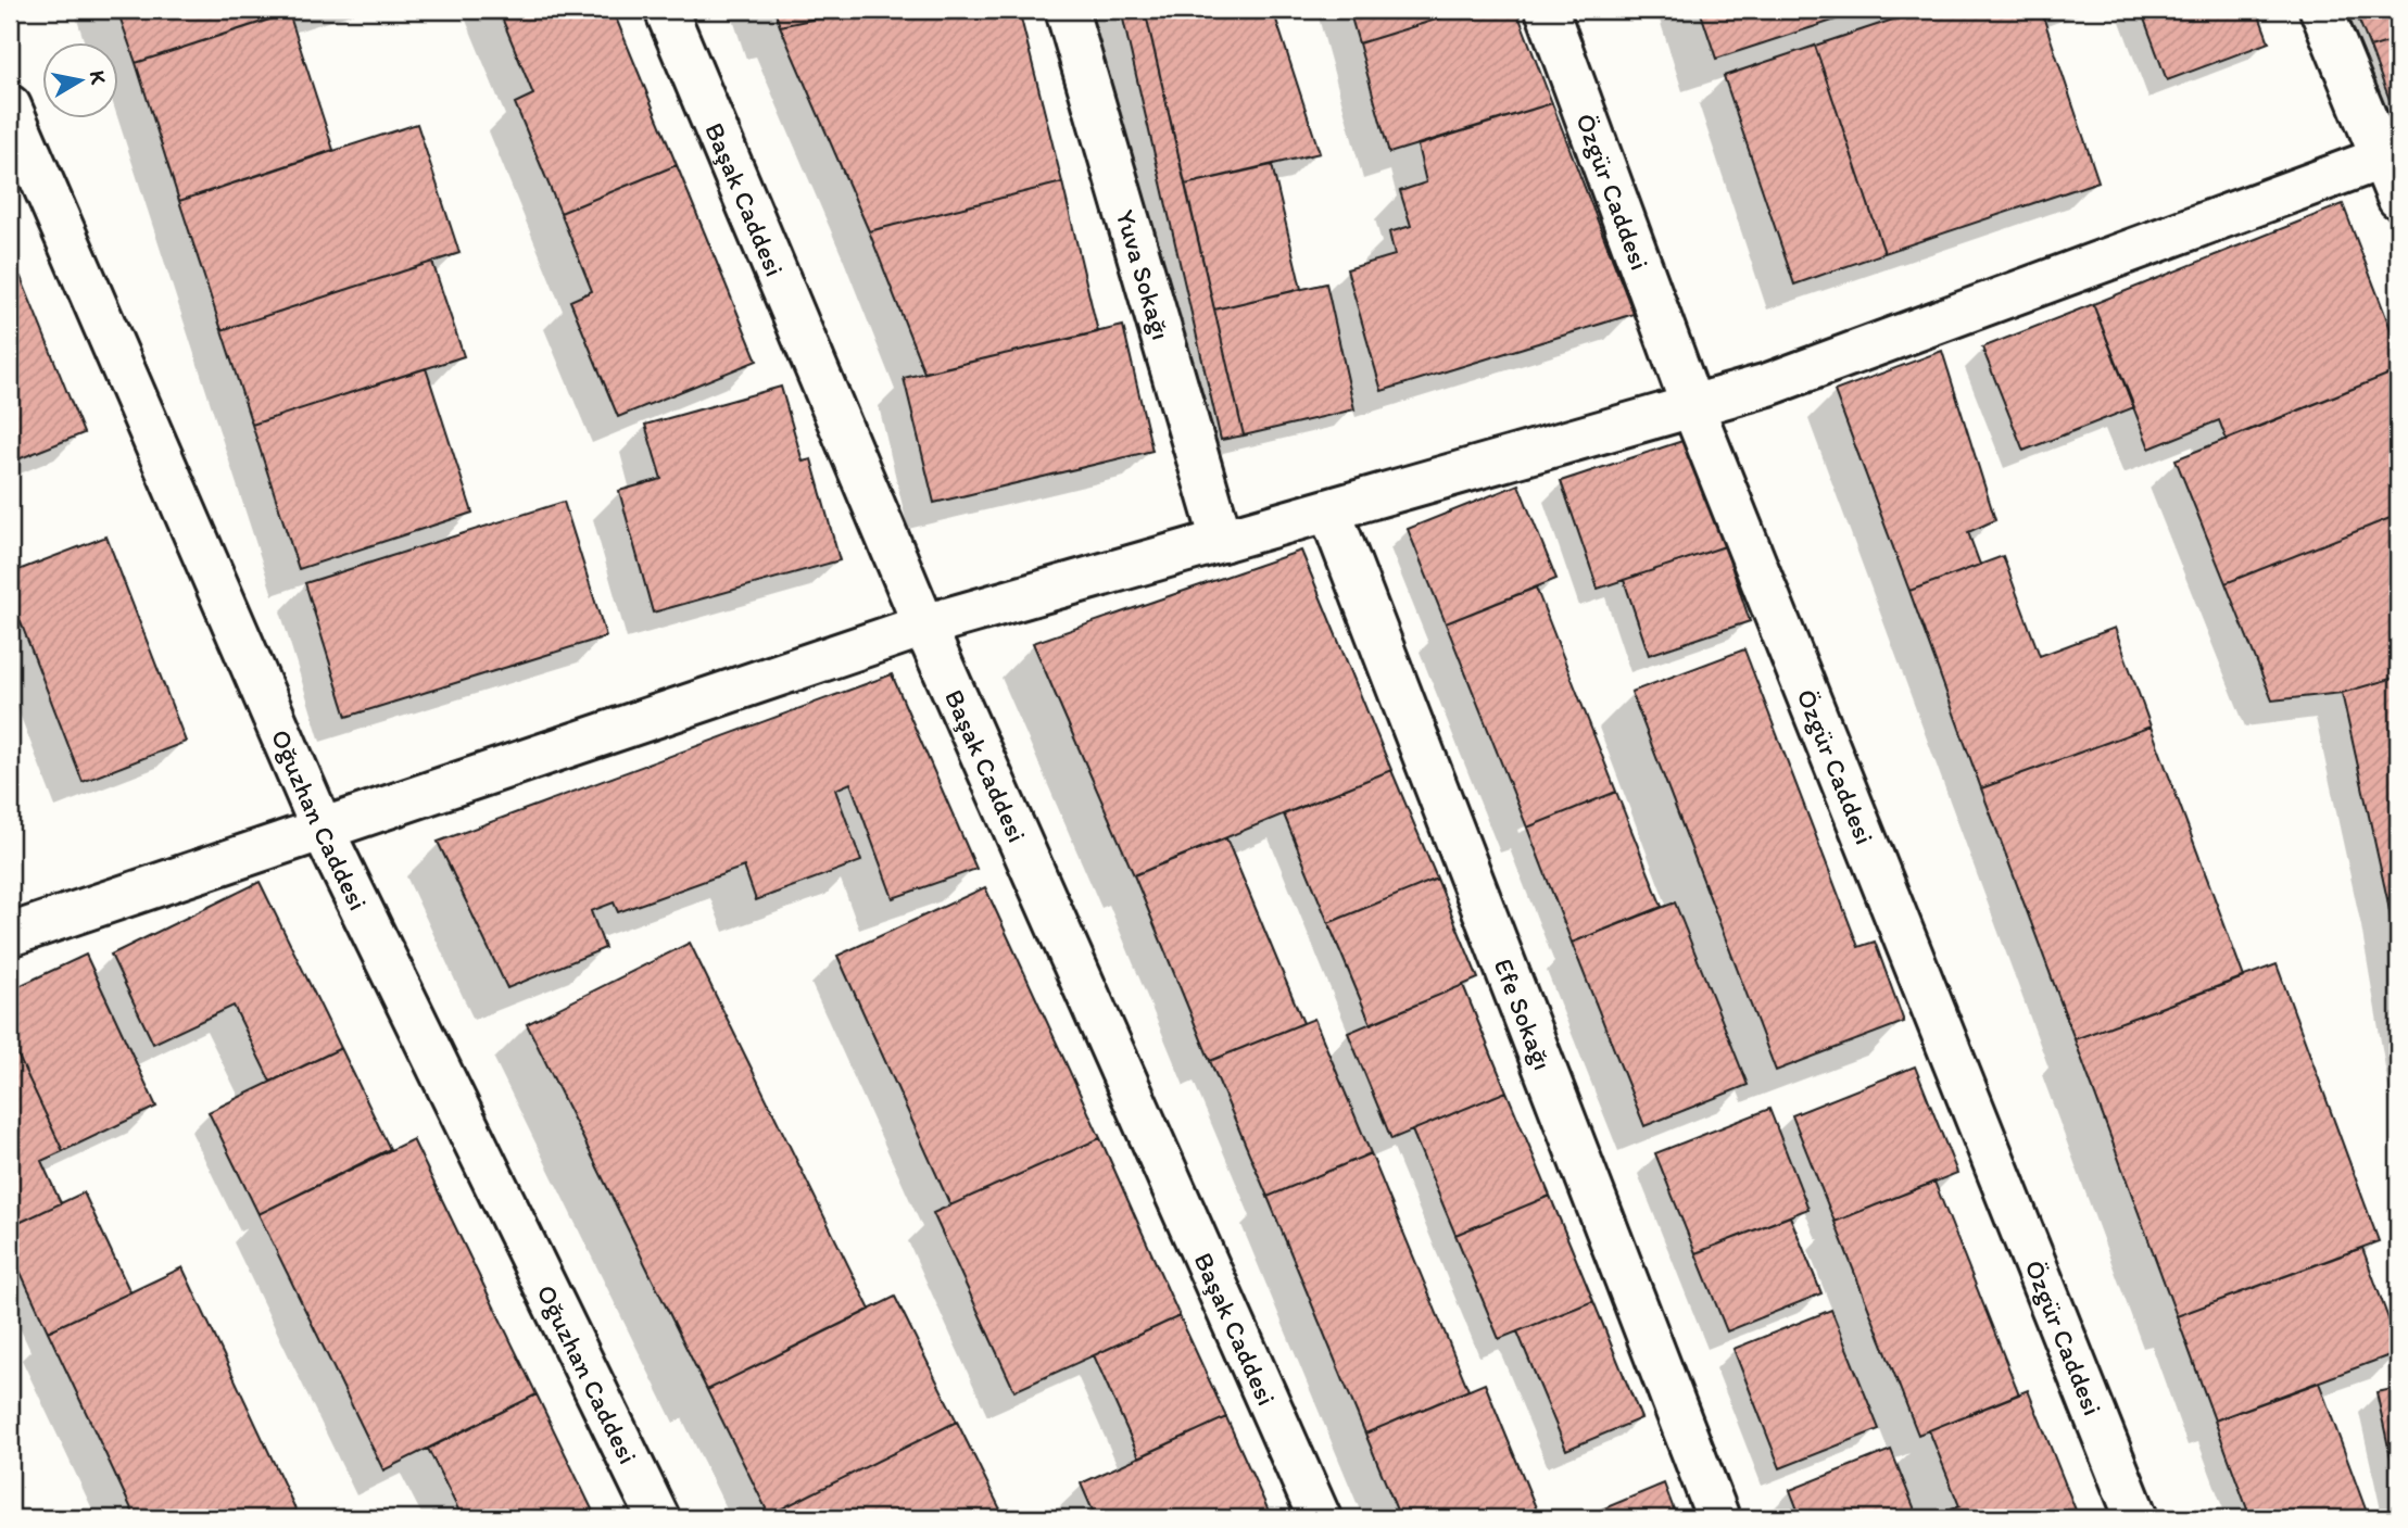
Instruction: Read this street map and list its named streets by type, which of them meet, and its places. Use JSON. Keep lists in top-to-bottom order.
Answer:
{
  "streets": {
    "street": [
      "Özgür Caddesi",
      "Başak Caddesi",
      "Yuva Sokağı",
      "Oğuzhan Caddesi",
      "Efe Sokağı"
    ]
  },
  "north": "right"
}
